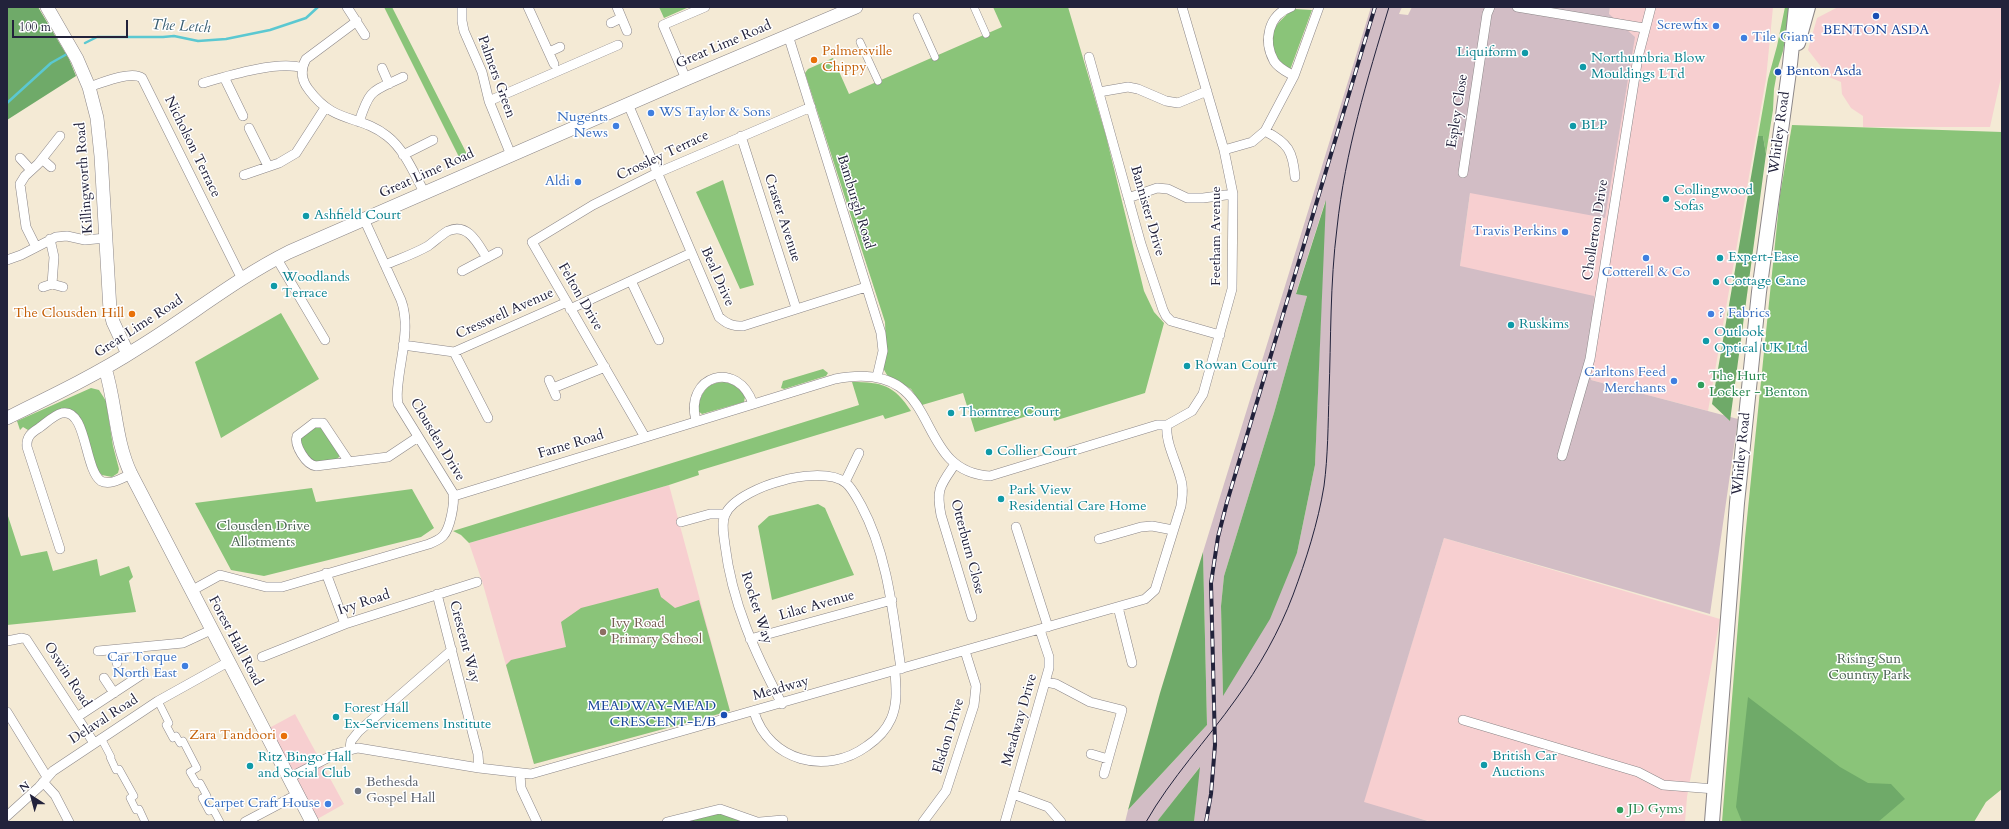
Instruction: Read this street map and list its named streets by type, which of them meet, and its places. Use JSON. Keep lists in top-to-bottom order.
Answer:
{
  "streets": {
    "main road": [
      "Great Lime Road",
      "Whitley Road",
      "Killingworth Road",
      "Forest Hall Road"
    ],
    "street": [
      "Palmers Green",
      "Espley Close",
      "Nicholson Terrace",
      "Crossley Terrace",
      "Bamburgh Road",
      "Bannister Drive",
      "Craster Avenue",
      "Chollerton Drive",
      "Feetham Avenue",
      "Beal Drive",
      "Felton Drive",
      "Cresswell Avenue",
      "Clousden Drive",
      "Farne Road",
      "Otterburn Close",
      "Ivy Road",
      "Lilac Avenue",
      "Rocket Way",
      "Crescent Way",
      "Oswin Road",
      "Meadway",
      "Delaval Road",
      "Meadway Drive",
      "Elsdon Drive"
    ]
  },
  "crossings": [
    ["Great Lime Road", "Palmers Green"],
    ["Great Lime Road", "Nicholson Terrace"],
    ["Great Lime Road", "Killingworth Road"],
    ["Great Lime Road", "Bamburgh Road"],
    ["Great Lime Road", "Beal Drive"],
    ["Great Lime Road", "Clousden Drive"],
    ["Great Lime Road", "Forest Hall Road"],
    ["Nicholson Terrace", "Killingworth Road"],
    ["Crossley Terrace", "Bamburgh Road"],
    ["Crossley Terrace", "Craster Avenue"],
    ["Crossley Terrace", "Beal Drive"],
    ["Crossley Terrace", "Felton Drive"],
    ["Bamburgh Road", "Beal Drive"],
    ["Bamburgh Road", "Farne Road"],
    ["Bannister Drive", "Feetham Avenue"],
    ["Craster Avenue", "Beal Drive"],
    ["Feetham Avenue", "Meadway"],
    ["Beal Drive", "Cresswell Avenue"],
    ["Felton Drive", "Cresswell Avenue"],
    ["Felton Drive", "Farne Road"],
    ["Cresswell Avenue", "Clousden Drive"],
    ["Clousden Drive", "Farne Road"],
    ["Clousden Drive", "Forest Hall Road"],
    ["Ivy Road", "Crescent Way"],
    ["Lilac Avenue", "Rocket Way"],
    ["Rocket Way", "Meadway"],
    ["Forest Hall Road", "Delaval Road"],
    ["Crescent Way", "Meadway"],
    ["Oswin Road", "Delaval Road"],
    ["Meadway", "Meadway Drive"],
    ["Meadway", "Elsdon Drive"]
  ],
  "water": ["The Letch"],
  "parks": ["Clousden Drive Allotments", "Rising Sun Country Park"],
  "places": [
    "BENTON ASDA",
    "Screwfix",
    "Tile Giant",
    "Liquiform",
    "Palmersville Chippy",
    "Northumbria Blow Mouldings LTd",
    "Benton Asda",
    "WS Taylor & Sons",
    "Nugents News",
    "BLP",
    "Aldi",
    "Collingwood Sofas",
    "Ashfield Court",
    "Travis Perkins",
    "Cotterell & Co",
    "Expert-Ease",
    "Cottage Cane",
    "Woodlands Terrace",
    "The Clousden Hill",
    "? Fabrics",
    "Ruskims",
    "Outlook Optical UK Ltd",
    "Rowan Court",
    "Carltons Feed Merchants",
    "The Hurt Locker - Benton",
    "Thorntree Court",
    "Collier Court",
    "Park View Residential Care Home",
    "Ivy Road Primary School",
    "Car Torque North East",
    "MEADWAY-MEAD CRESCENT-E/B",
    "Forest Hall Ex-Servicemens Institute",
    "Zara Tandoori",
    "British Car Auctions",
    "Ritz Bingo Hall and Social Club",
    "Bethesda Gospel Hall",
    "Carpet Craft House",
    "JD Gyms"
  ],
  "scale_bar": "100 m",
  "north": "top left"
}
